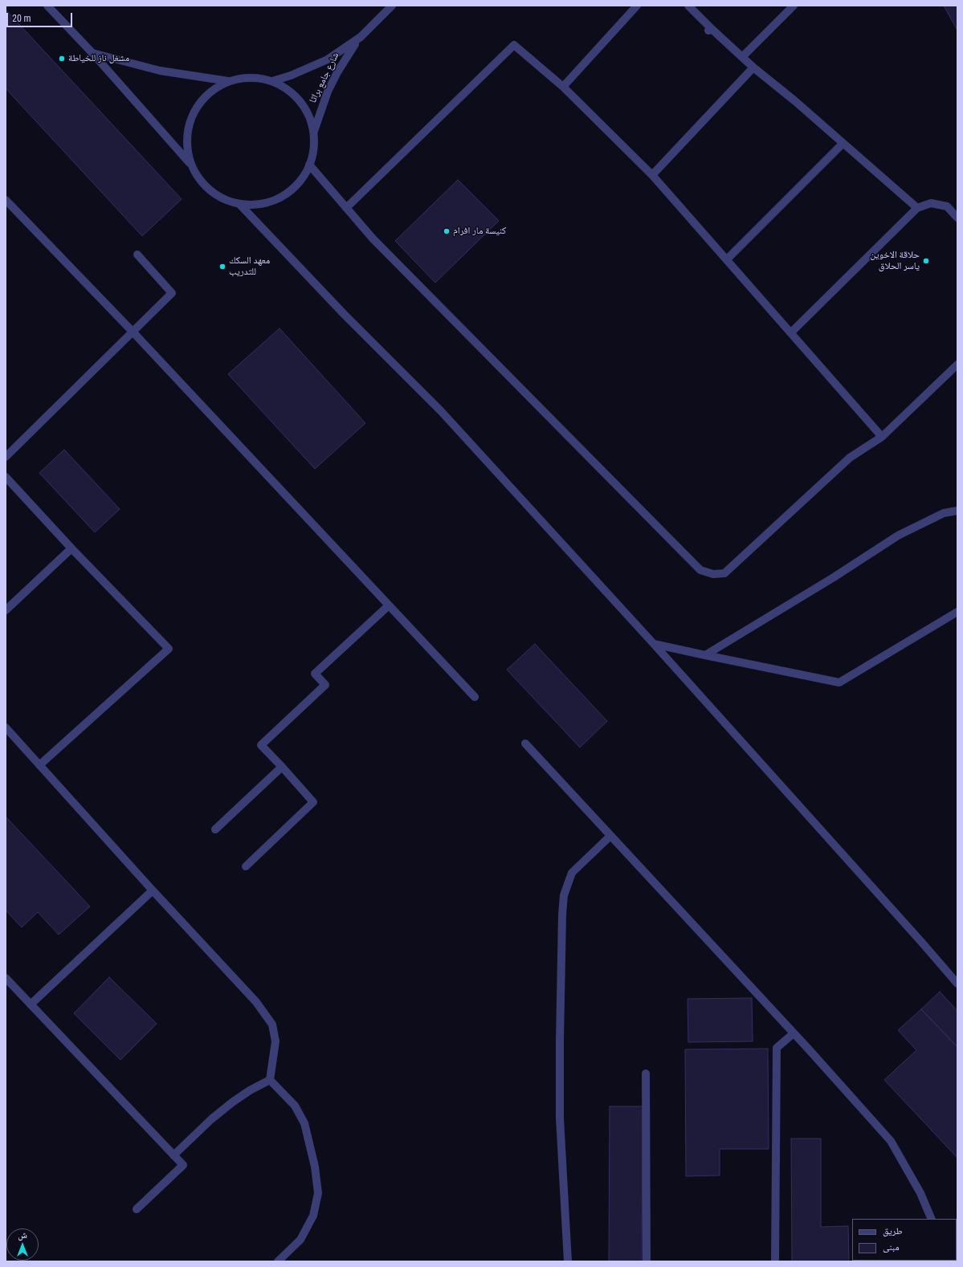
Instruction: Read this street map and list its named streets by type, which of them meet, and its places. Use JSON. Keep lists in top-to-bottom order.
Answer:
{
  "streets": {
    "street": ["شارع جامع براثا"]
  },
  "places": [
    "مشغل ناز للخياطة",
    "كنيسة مار افرام",
    "حلاقة الاخوين ياسر الحلاق",
    "معهد السكك للتدريب"
  ],
  "legend": ["طريق", "مبنى"],
  "scale_bar": "20 m",
  "north": "top"
}
